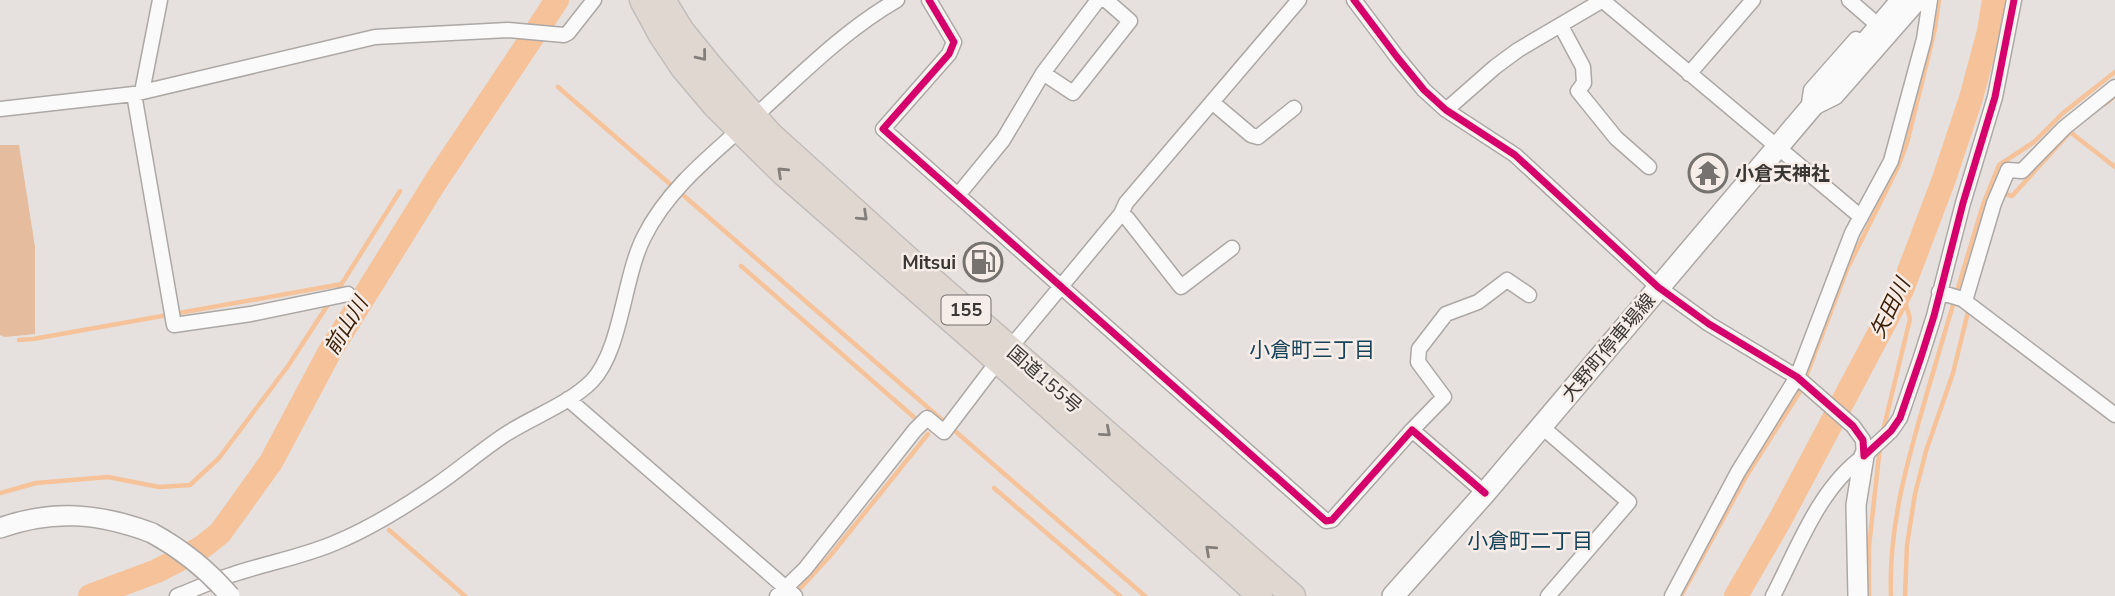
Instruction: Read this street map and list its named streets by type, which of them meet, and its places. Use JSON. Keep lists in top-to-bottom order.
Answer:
{
  "streets": {
    "highway": ["155", "国道155号"],
    "main road": ["大野町停車場線"]
  },
  "districts": ["小倉町三丁目", "小倉町二丁目"],
  "water": ["矢田川", "前山川"],
  "places": {
    "temple": ["小倉天神社"],
    "fuel station": ["Mitsui"]
  }
}
